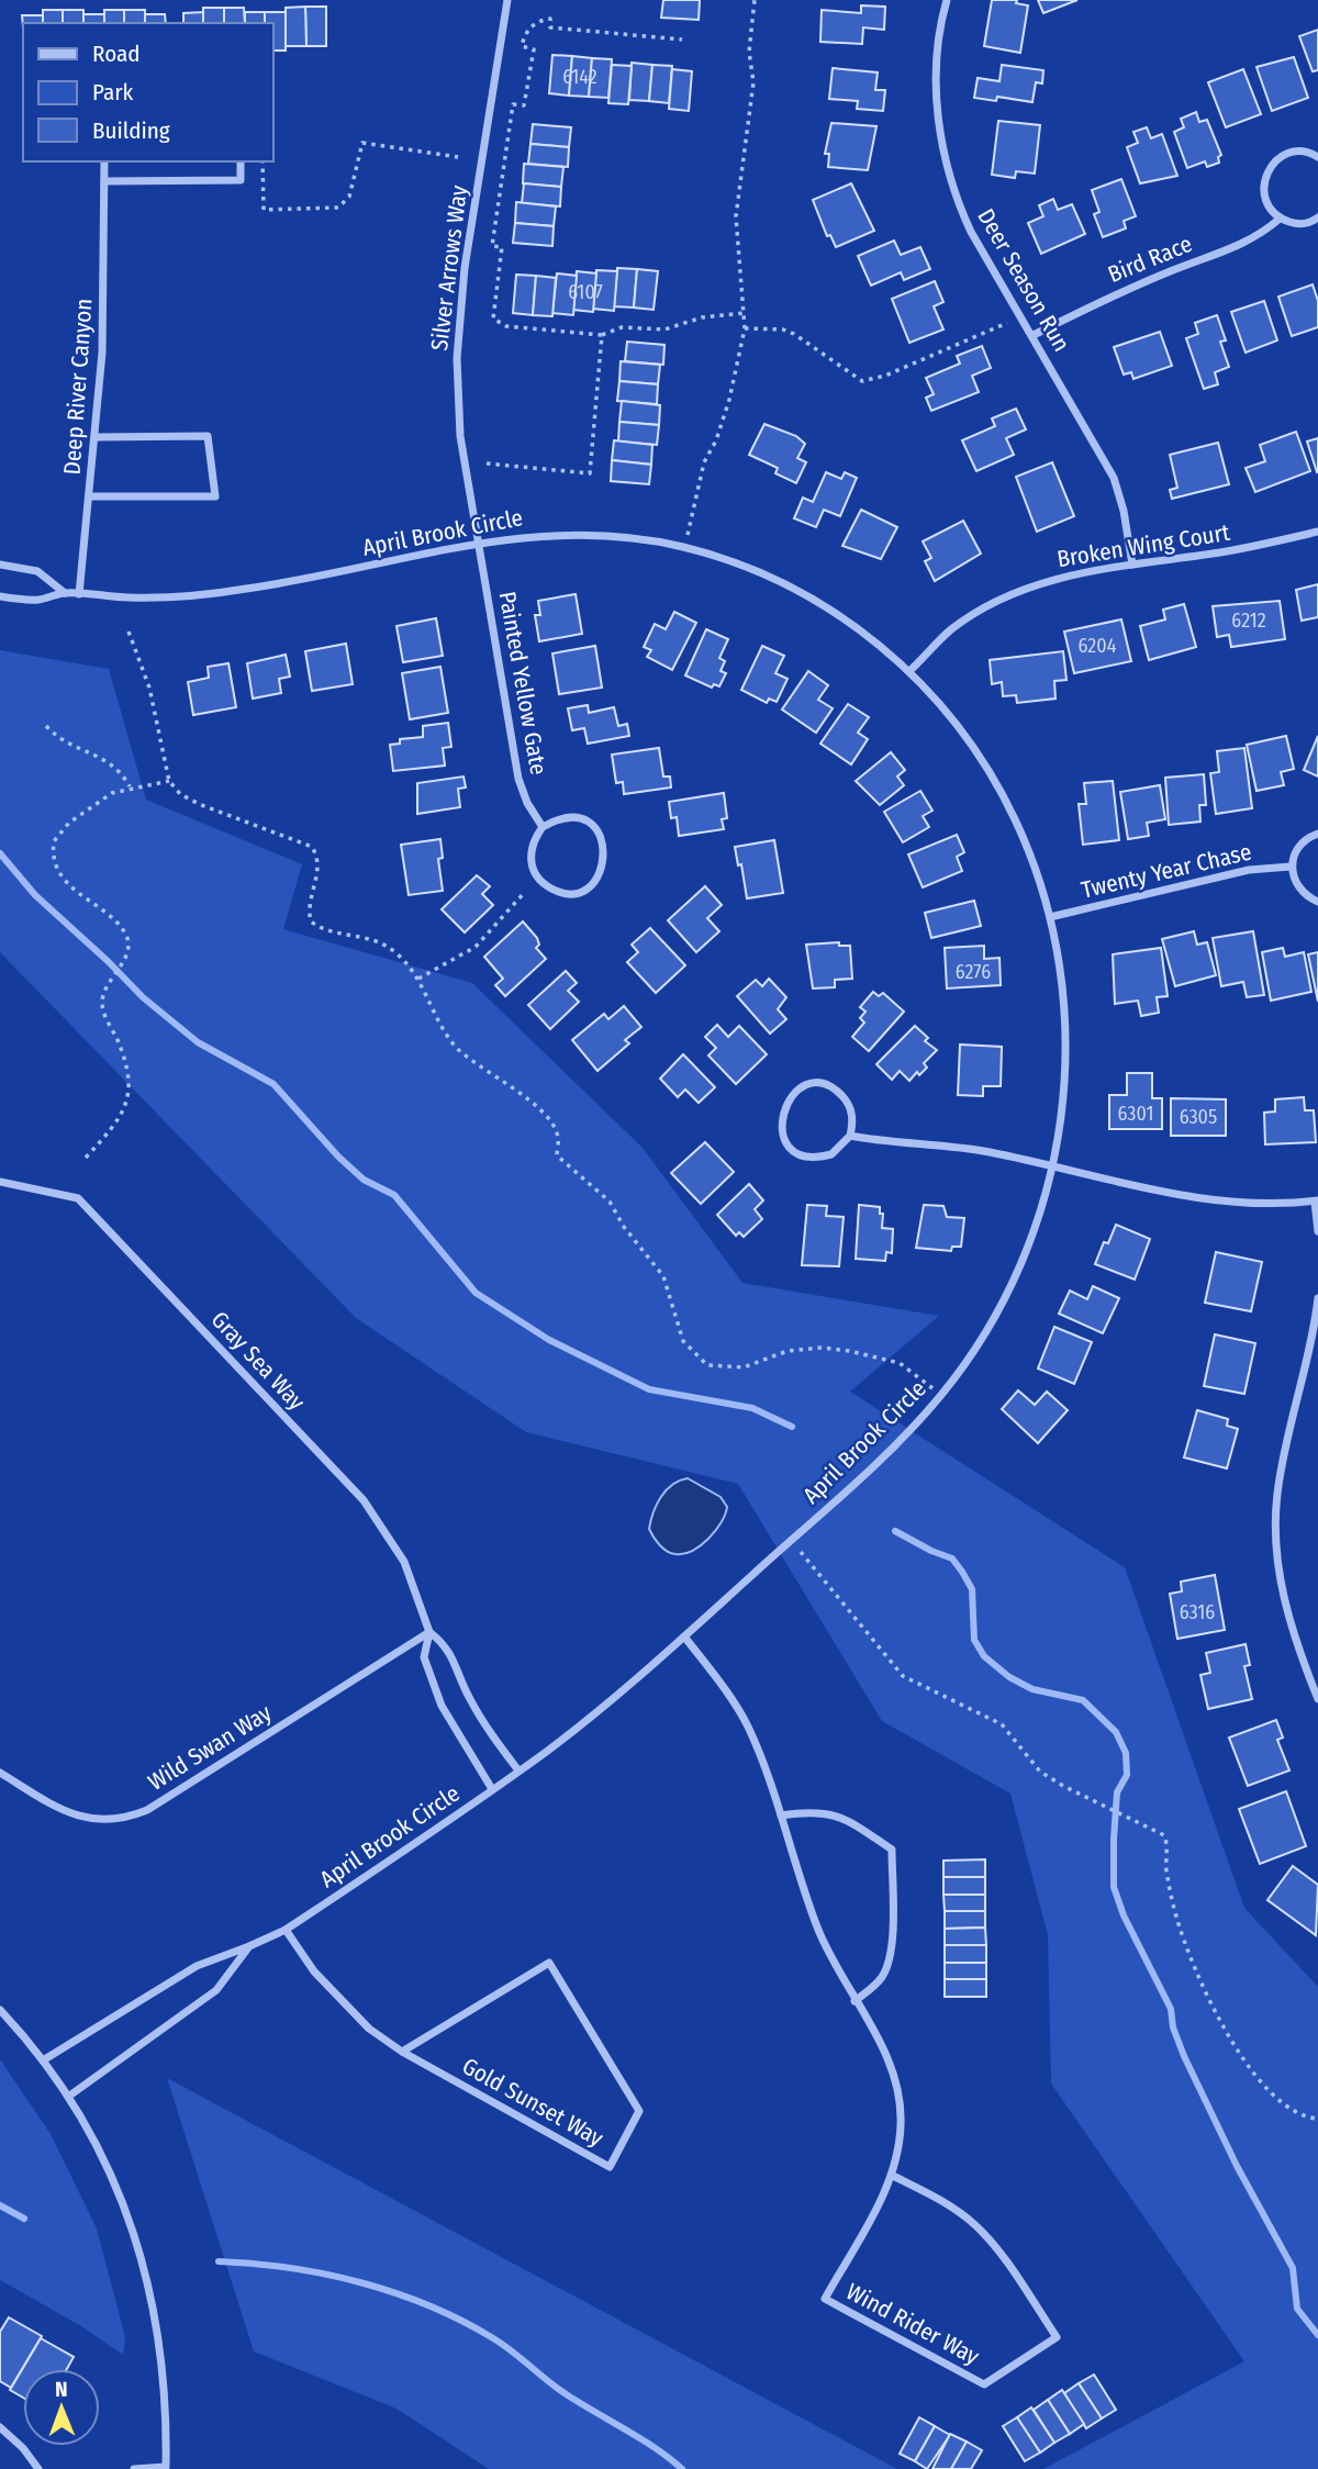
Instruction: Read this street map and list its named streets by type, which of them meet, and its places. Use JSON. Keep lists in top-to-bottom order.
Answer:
{
  "streets": {
    "street": [
      "Bird Race",
      "Silver Arrows Way",
      "Deer Season Run",
      "Deep River Canyon",
      "April Brook Circle",
      "Broken Wing Court",
      "Painted Yellow Gate",
      "Twenty Year Chase",
      "Gray Sea Way",
      "Wild Swan Way",
      "Gold Sunset Way",
      "Wind Rider Way"
    ]
  },
  "crossings": [
    ["Bird Race", "Deer Season Run"],
    ["Silver Arrows Way", "April Brook Circle"],
    ["Silver Arrows Way", "Painted Yellow Gate"],
    ["Deer Season Run", "Broken Wing Court"],
    ["Deep River Canyon", "April Brook Circle"],
    ["April Brook Circle", "Broken Wing Court"],
    ["April Brook Circle", "Painted Yellow Gate"],
    ["April Brook Circle", "Twenty Year Chase"],
    ["April Brook Circle", "Gray Sea Way"],
    ["April Brook Circle", "Gold Sunset Way"],
    ["April Brook Circle", "Wind Rider Way"],
    ["Gray Sea Way", "Wild Swan Way"]
  ],
  "house_numbers": [
    "6142",
    "6107",
    "6212",
    "6204",
    "6276",
    "6301",
    "6305",
    "6316"
  ],
  "legend": ["Road", "Park", "Building"],
  "north": "top"
}
